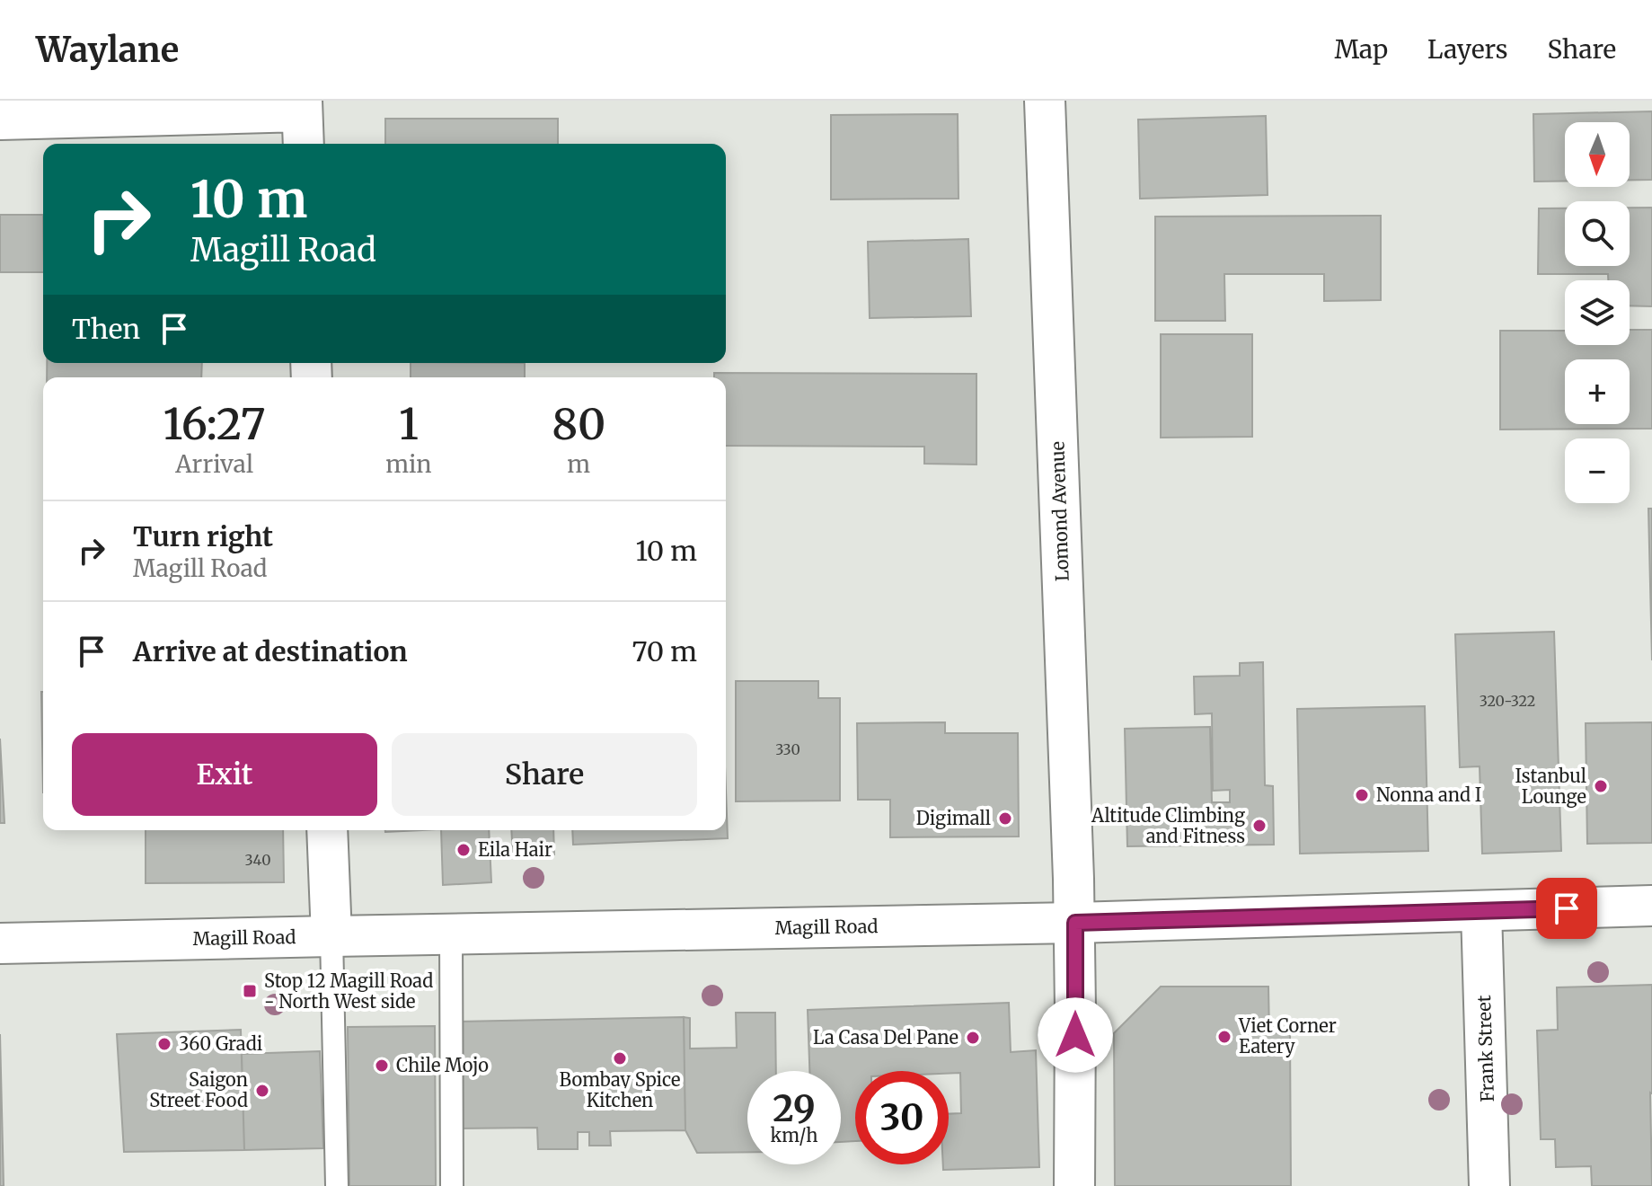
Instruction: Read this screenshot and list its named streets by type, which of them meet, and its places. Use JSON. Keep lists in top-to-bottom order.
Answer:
{
  "streets": {
    "street": ["Lomond Avenue", "Magill Road", "Frank Street"]
  },
  "crossings": [
    ["Lomond Avenue", "Magill Road"],
    ["Magill Road", "Frank Street"]
  ],
  "places": {
    "other": [
      "Istanbul Lounge",
      "Nonna and I",
      "Digimall",
      "Altitude Climbing and Fitness",
      "Eila Hair",
      "Viet Corner Eatery",
      "La Casa Del Pane",
      "360 Gradi",
      "Bombay Spice Kitchen",
      "Chile Mojo",
      "Saigon Street Food"
    ],
    "transit": ["Stop 12 Magill Road - North West side"]
  },
  "house_numbers": ["320-322", "330", "340"],
  "north": "bottom",
  "page": {
    "header": "Waylane",
    "nav": ["Map", "Layers", "Share"],
    "map_buttons": ["+", "−"],
    "turn": ["10 m", "Magill Road"],
    "then": "Then",
    "eta": [
      "16:27",
      "Arrival",
      "1",
      "min",
      "80",
      "m"
    ],
    "list": [
      {
        "name": "Turn right",
        "note": "Magill Road",
        "value": "10 m"
      },
      {
        "name": "Arrive at destination",
        "value": "70 m"
      }
    ],
    "buttons": ["Exit", "Share"],
    "speed": "29 km/h",
    "limit": "30"
  }
}
